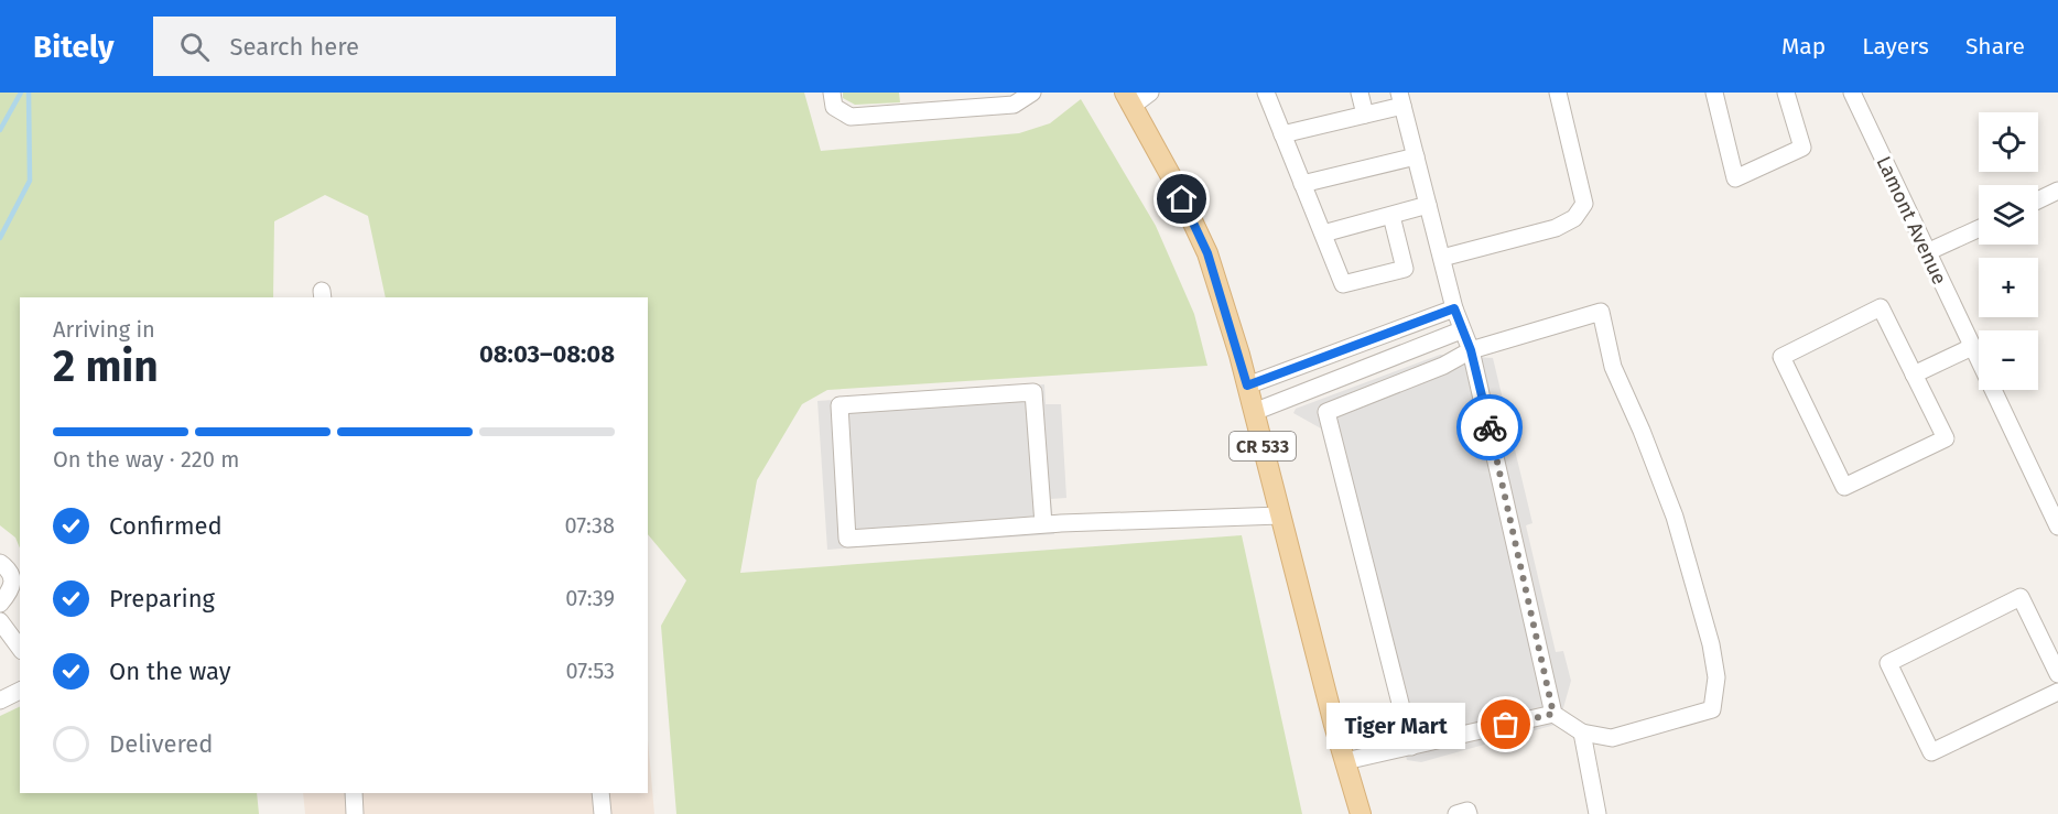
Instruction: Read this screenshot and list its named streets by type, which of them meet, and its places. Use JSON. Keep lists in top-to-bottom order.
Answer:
{
  "streets": {
    "main road": ["CR 533"],
    "street": ["Lamont Avenue"]
  },
  "places": ["Tiger Mart"],
  "page": {
    "header": "Bitely",
    "search": "Search here",
    "nav": ["Map", "Layers", "Share"],
    "map_buttons": ["+", "−"],
    "heading": ["2 min", "Arriving in", "08:03–08:08"],
    "bar": "On the way · 220 m",
    "list": [
      ["Confirmed", "07:38"],
      ["Preparing", "07:39"],
      ["On the way", "07:53"],
      "Delivered"
    ],
    "bubble": "Tiger Mart"
  }
}
